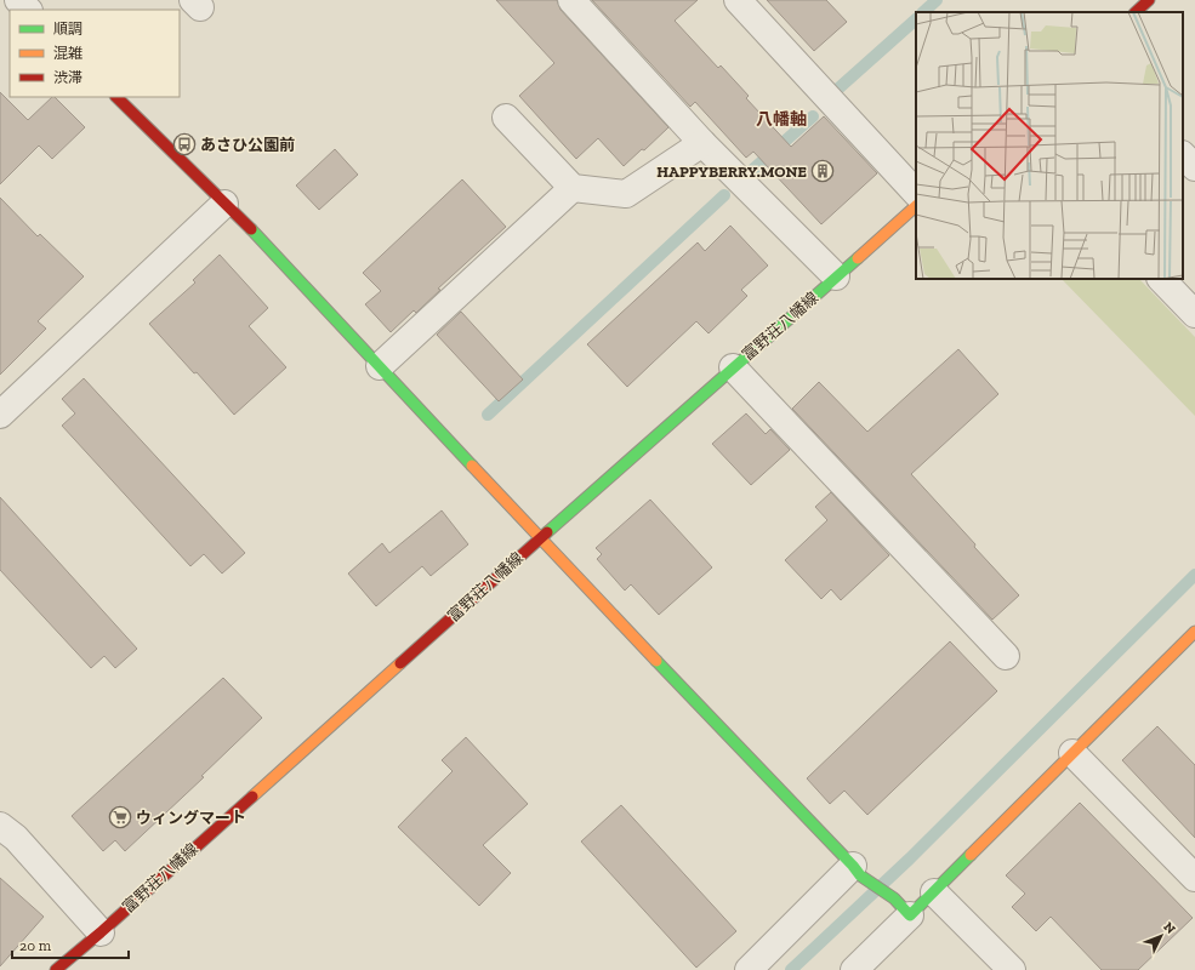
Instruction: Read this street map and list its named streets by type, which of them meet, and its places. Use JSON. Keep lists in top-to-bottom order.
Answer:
{
  "streets": {
    "street": ["富野荘八幡線"]
  },
  "districts": ["八幡軸"],
  "places": {
    "bus stop": ["あさひ公園前"],
    "building": ["HAPPYBERRY.MONE"],
    "supermarket": ["ウィングマート"]
  },
  "legend": ["順調", "混雑", "渋滞"],
  "scale_bar": "20 m",
  "north": "top right"
}
